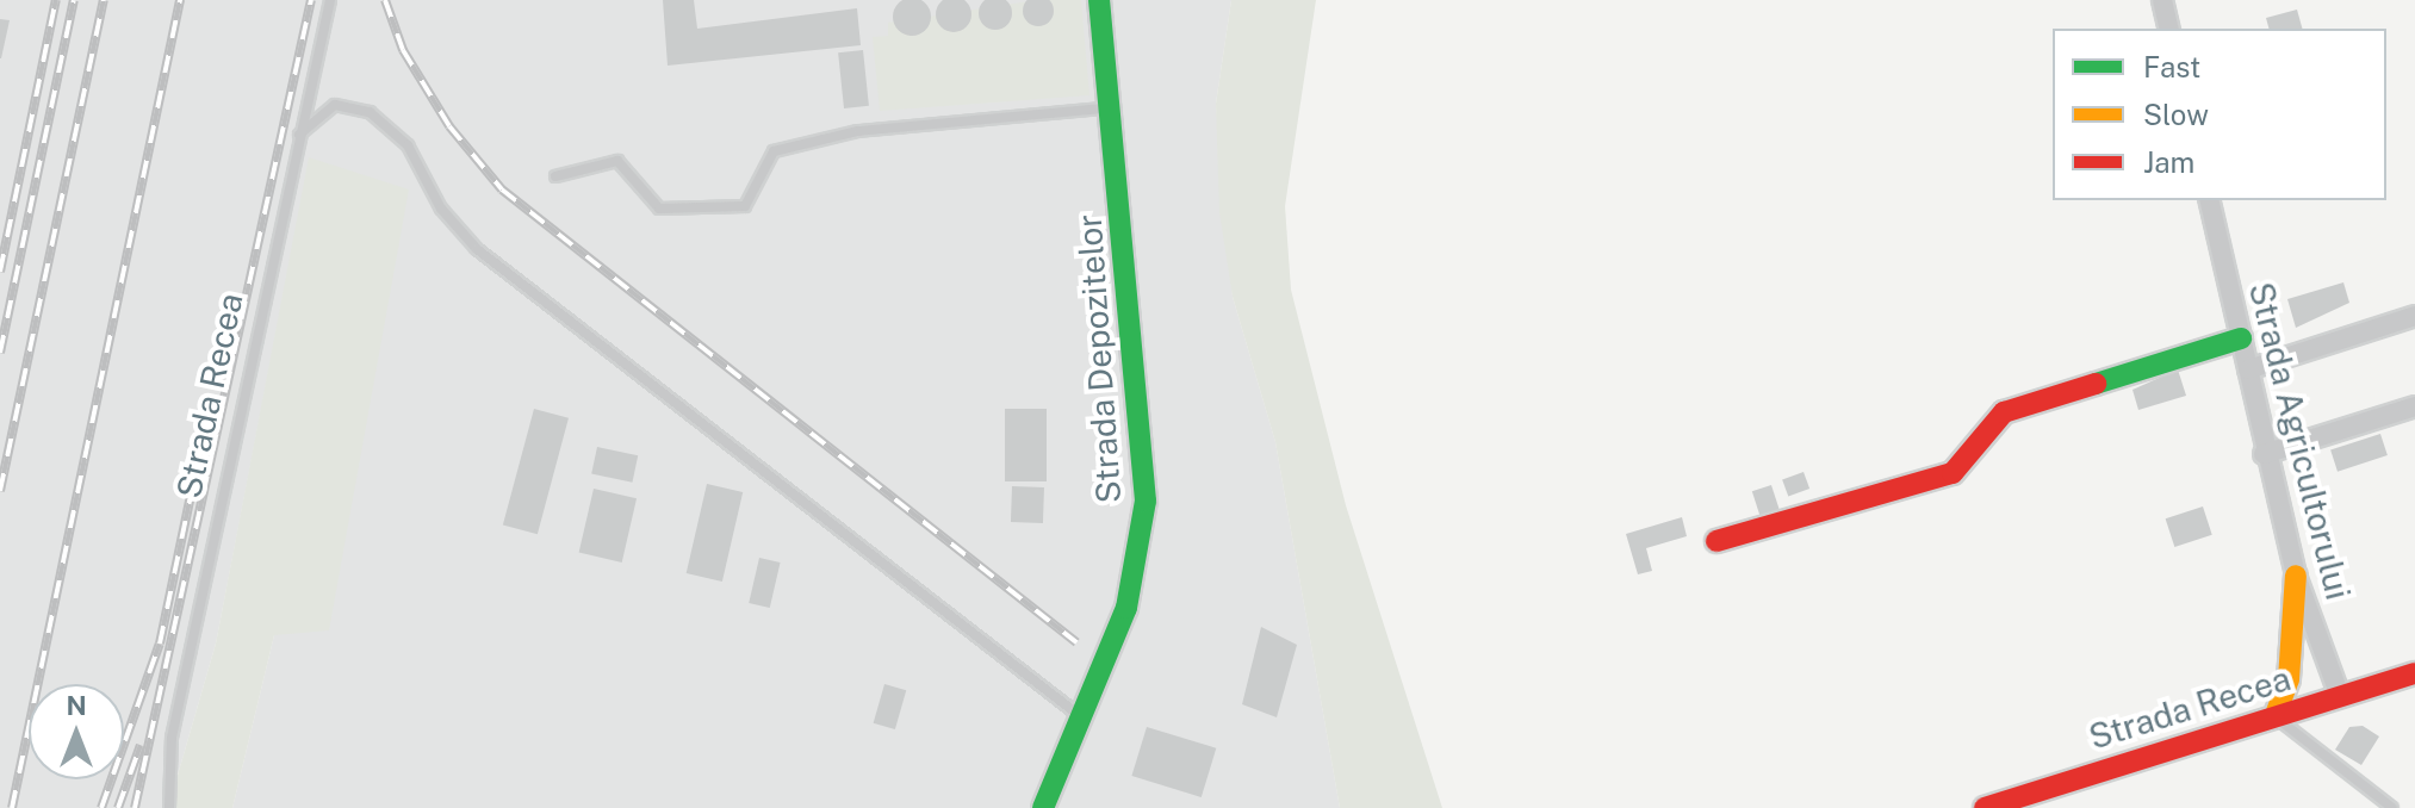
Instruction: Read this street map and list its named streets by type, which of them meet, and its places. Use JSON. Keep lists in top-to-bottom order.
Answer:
{
  "streets": {
    "street": ["Strada Depozitelor", "Strada Recea", "Strada Agricultorului"]
  },
  "crossings": [
    ["Strada Recea", "Strada Agricultorului"]
  ],
  "legend": ["Fast", "Slow", "Jam"],
  "north": "top"
}
